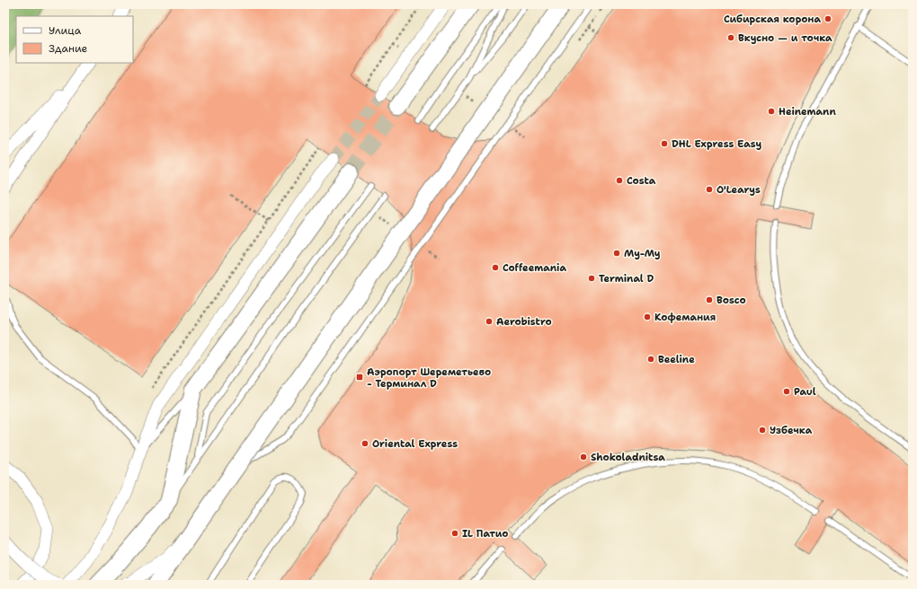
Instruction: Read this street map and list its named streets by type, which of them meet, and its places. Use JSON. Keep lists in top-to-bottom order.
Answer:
{
  "places": {
    "other": [
      "Сибирская корона",
      "Вкусно — и точка",
      "Heinemann",
      "DHL Express Easy",
      "Costa",
      "O'Learys",
      "Му-Му",
      "Coffeemania",
      "Terminal D",
      "Bosco",
      "Кофемания",
      "Aerobistro",
      "Beeline",
      "Paul",
      "Узбечка",
      "Oriental Express",
      "Shokoladnitsa",
      "IL Патио"
    ],
    "transit": ["Аэропорт Шереметьево - Терминал D"]
  },
  "legend": ["Улица", "Здание"]
}
